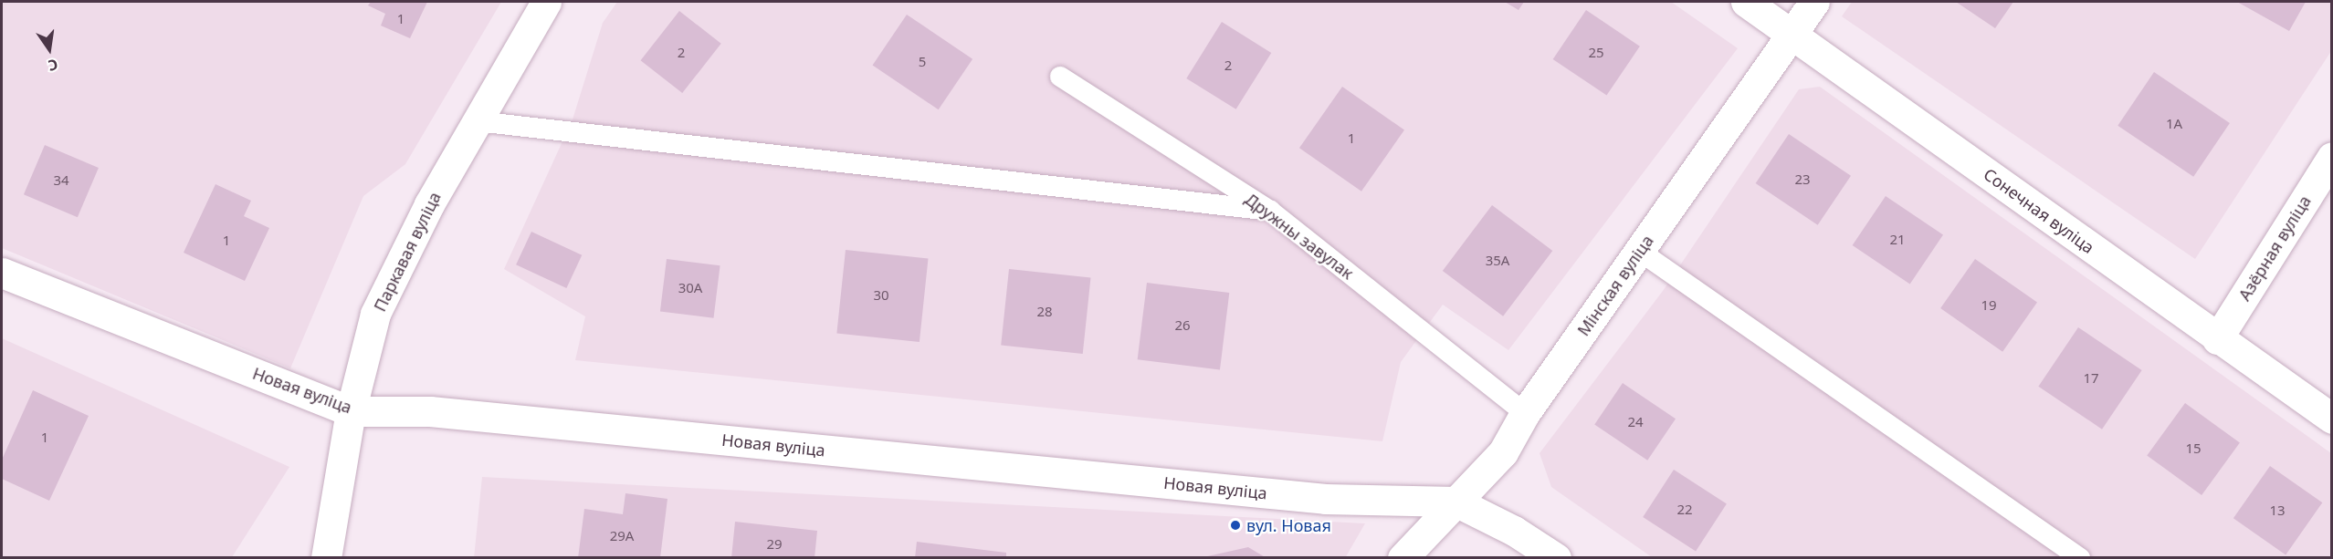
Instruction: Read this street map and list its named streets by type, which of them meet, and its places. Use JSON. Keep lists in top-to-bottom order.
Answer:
{
  "streets": {
    "street": [
      "Сонечная вуліца",
      "Азёрная вуліца",
      "Паркавая вуліца",
      "Мінская вуліца",
      "Новая вуліца"
    ],
    "lane": ["Дружны завулак"]
  },
  "crossings": [
    ["Сонечная вуліца", "Азёрная вуліца"],
    ["Сонечная вуліца", "Мінская вуліца"],
    ["Дружны завулак", "Мінская вуліца"],
    ["Паркавая вуліца", "Новая вуліца"],
    ["Мінская вуліца", "Новая вуліца"]
  ],
  "places": ["вул. Новая"],
  "house_numbers": [
    "1",
    "2",
    "25",
    "5",
    "2",
    "1А",
    "1",
    "23",
    "34",
    "21",
    "1",
    "35А",
    "30А",
    "30",
    "19",
    "28",
    "26",
    "17",
    "24",
    "1",
    "15",
    "22",
    "13",
    "29А",
    "29"
  ],
  "north": "bottom"
}
